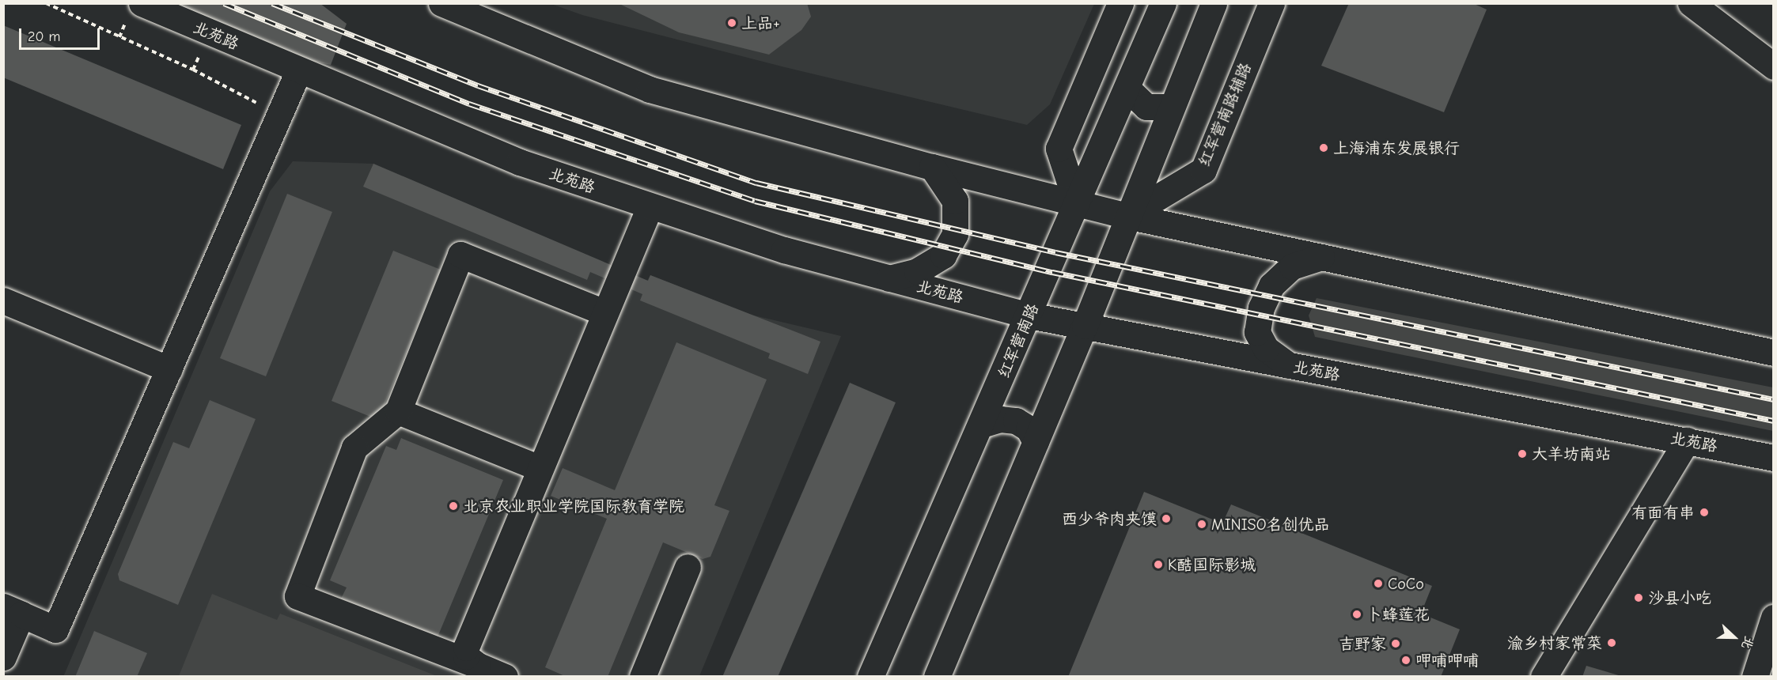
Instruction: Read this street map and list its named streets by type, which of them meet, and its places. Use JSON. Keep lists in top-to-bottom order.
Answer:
{
  "streets": {
    "main road": ["北苑路", "红军营南路辅路", "红军营南路"]
  },
  "crossings": [
    ["北苑路", "红军营南路"]
  ],
  "places": [
    "上品+",
    "上海浦东发展银行",
    "大羊坊南站",
    "北京农业职业学院国际教育学院",
    "有面有串",
    "西少爷肉夹馍",
    "MINISO名创优品",
    "K酷国际影城",
    "CoCo",
    "沙县小吃",
    "卜蜂莲花",
    "渝乡村家常菜",
    "吉野家",
    "呷哺呷哺"
  ],
  "scale_bar": "20 m",
  "north": "right"
}
